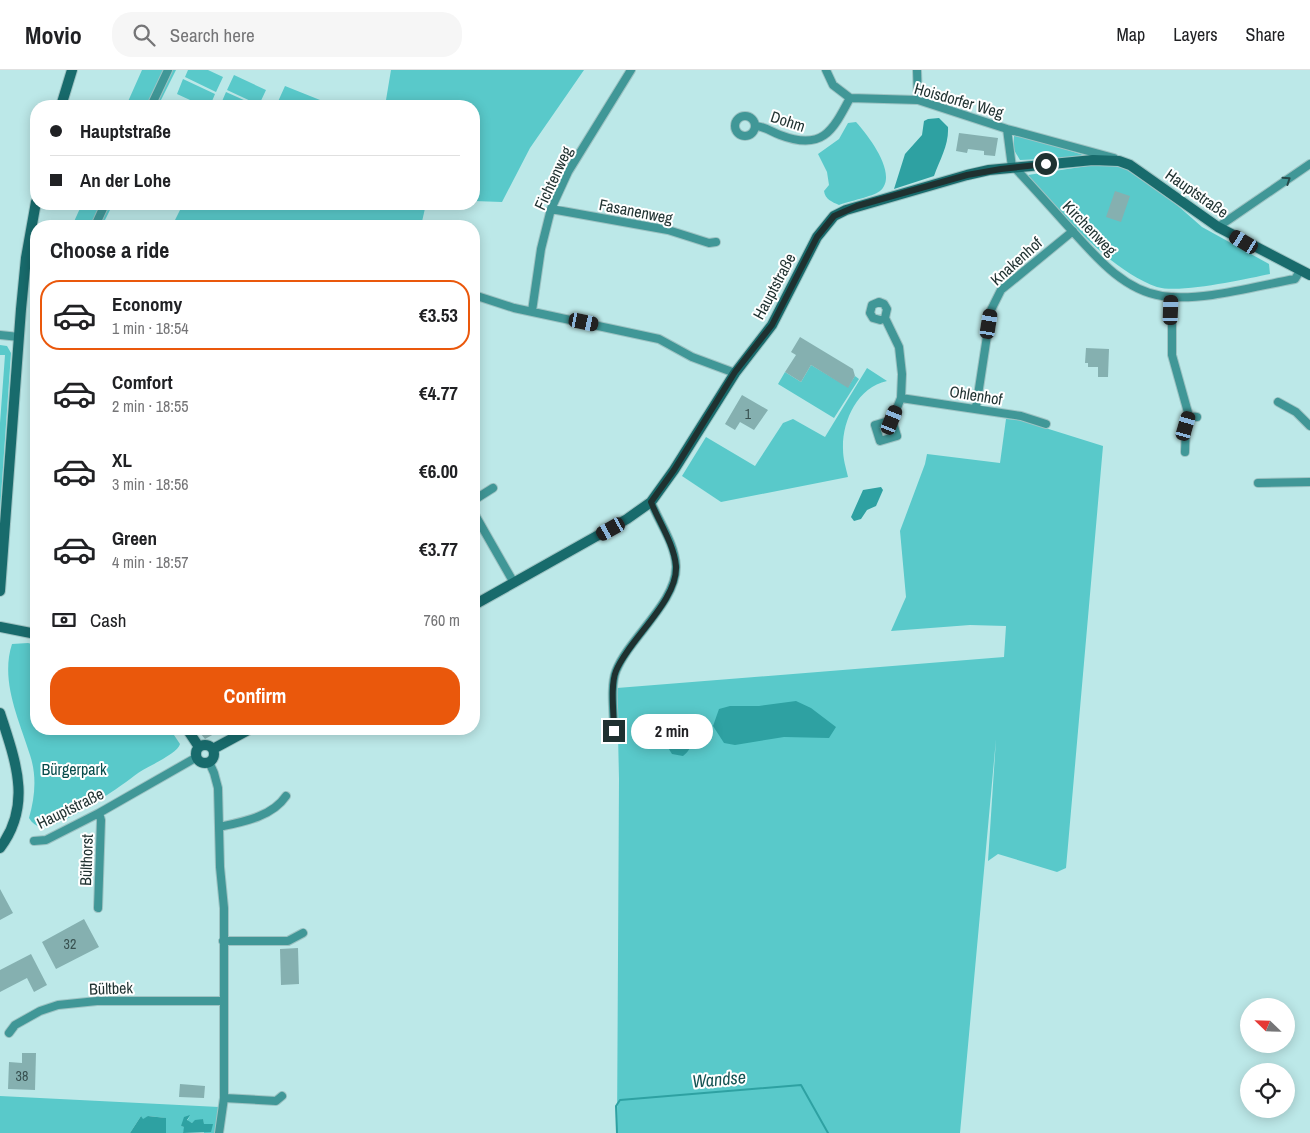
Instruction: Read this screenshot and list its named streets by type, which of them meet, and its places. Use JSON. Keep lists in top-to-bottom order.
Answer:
{
  "streets": {
    "street": [
      "Hoisdorfer Weg",
      "Dohm",
      "Fichtenweg",
      "Hauptstraße",
      "Fasanenweg",
      "Kirchenweg",
      "Knakenhof",
      "Ohlenhof",
      "Bülthorst",
      "Bültbek"
    ]
  },
  "crossings": [
    ["Hoisdorfer Weg", "Dohm"],
    ["Hoisdorfer Weg", "Hauptstraße"],
    ["Hoisdorfer Weg", "Kirchenweg"],
    ["Fichtenweg", "Fasanenweg"],
    ["Hauptstraße", "Kirchenweg"],
    ["Hauptstraße", "Bülthorst"],
    ["Kirchenweg", "Knakenhof"],
    ["Knakenhof", "Ohlenhof"]
  ],
  "water": ["Wandse"],
  "parks": ["Bürgerpark"],
  "house_numbers": ["1", "32", "38"],
  "north": "top left",
  "page": {
    "header": "Movio",
    "search": "Search here",
    "nav": ["Map", "Layers", "Share"],
    "banner": ["Hauptstraße", "An der Lohe"],
    "heading": "Choose a ride",
    "list": [
      {
        "name": "Economy",
        "note": "1 min · 18:54",
        "value": "€3.53"
      },
      {
        "name": "Comfort",
        "note": "2 min · 18:55",
        "value": "€4.77"
      },
      {
        "name": "XL",
        "note": "3 min · 18:56",
        "value": "€6.00"
      },
      {
        "name": "Green",
        "note": "4 min · 18:57",
        "value": "€3.77"
      }
    ],
    "pay": ["Cash", "760 m"],
    "buttons": "Confirm",
    "bubble": "2 min"
  }
}
